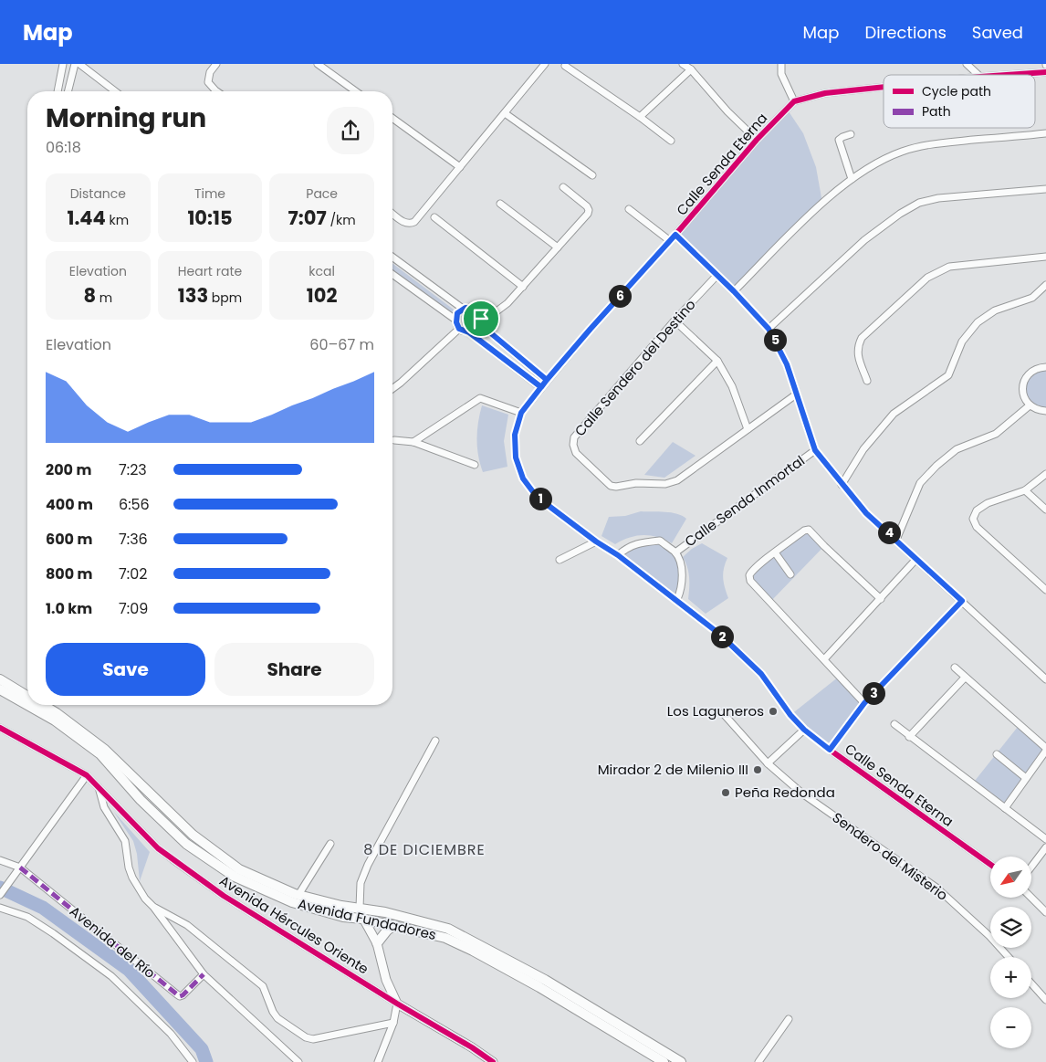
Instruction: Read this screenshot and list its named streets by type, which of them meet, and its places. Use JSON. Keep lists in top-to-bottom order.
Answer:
{
  "streets": {
    "main road": ["Avenida Fundadores"],
    "street": [
      "Calle Senda Eterna",
      "Calle Sendero del Destino",
      "Calle Senda Inmortal",
      "Sendero del Misterio",
      "Avenida Hércules Oriente",
      "Avenida del Río"
    ]
  },
  "crossings": [
    ["Calle Senda Eterna", "Calle Senda Inmortal"]
  ],
  "districts": ["8 DE DICIEMBRE"],
  "places": ["Los Laguneros", "Mirador 2 de Milenio III", "Peña Redonda"],
  "legend": ["Cycle path", "Path"],
  "north": "bottom left",
  "page": {
    "header": "Map",
    "nav": ["Map", "Directions", "Saved"],
    "heading": ["Morning run", "06:18"],
    "stats": [
      ["Distance", "1.44 km"],
      ["Time", "10:15"],
      ["Pace", "7:07 /km"],
      ["Elevation", "8 m"],
      ["Heart rate", "133 bpm"],
      ["kcal", "102"]
    ],
    "pins": [
      "6",
      "5",
      "1",
      "4",
      "2",
      "3"
    ],
    "chart": ["Elevation", "60–67 m"],
    "list": [
      {
        "name": "200 m",
        "note": "7:23"
      },
      {
        "name": "400 m",
        "note": "6:56"
      },
      {
        "name": "600 m",
        "note": "7:36"
      },
      {
        "name": "800 m",
        "note": "7:02"
      },
      {
        "name": "1.0 km",
        "note": "7:09"
      }
    ],
    "buttons": ["Save", "Share"],
    "map_buttons": ["+", "−"]
  }
}
